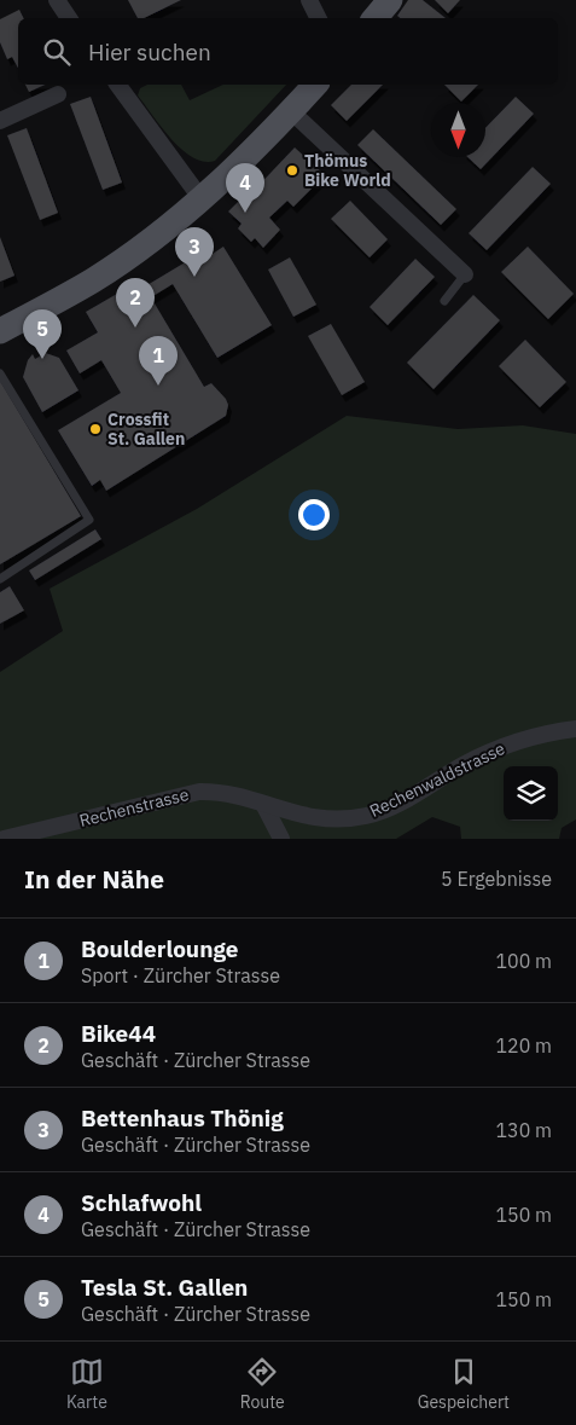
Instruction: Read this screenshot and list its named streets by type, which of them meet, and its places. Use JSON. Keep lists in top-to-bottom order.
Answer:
{
  "streets": {
    "street": ["Rechenwaldstrasse", "Rechenstrasse"]
  },
  "crossings": [
    ["Rechenwaldstrasse", "Rechenstrasse"]
  ],
  "places": ["Thömus Bike World", "Crossfit St. Gallen"],
  "north": "bottom",
  "page": {
    "search": "Hier suchen",
    "pins": [
      "4",
      "3",
      "2",
      "5",
      "1"
    ],
    "heading": ["In der Nähe", "5 Ergebnisse"],
    "list": [
      {
        "mark": "1",
        "name": "Boulderlounge",
        "note": "Sport · Zürcher Strasse",
        "value": "100 m"
      },
      {
        "mark": "2",
        "name": "Bike44",
        "note": "Geschäft · Zürcher Strasse",
        "value": "120 m"
      },
      {
        "mark": "3",
        "name": "Bettenhaus Thönig",
        "note": "Geschäft · Zürcher Strasse",
        "value": "130 m"
      },
      {
        "mark": "4",
        "name": "Schlafwohl",
        "note": "Geschäft · Zürcher Strasse",
        "value": "150 m"
      },
      {
        "mark": "5",
        "name": "Tesla St. Gallen",
        "note": "Geschäft · Zürcher Strasse",
        "value": "150 m"
      }
    ],
    "nav": ["Karte", "Route", "Gespeichert"]
  }
}
